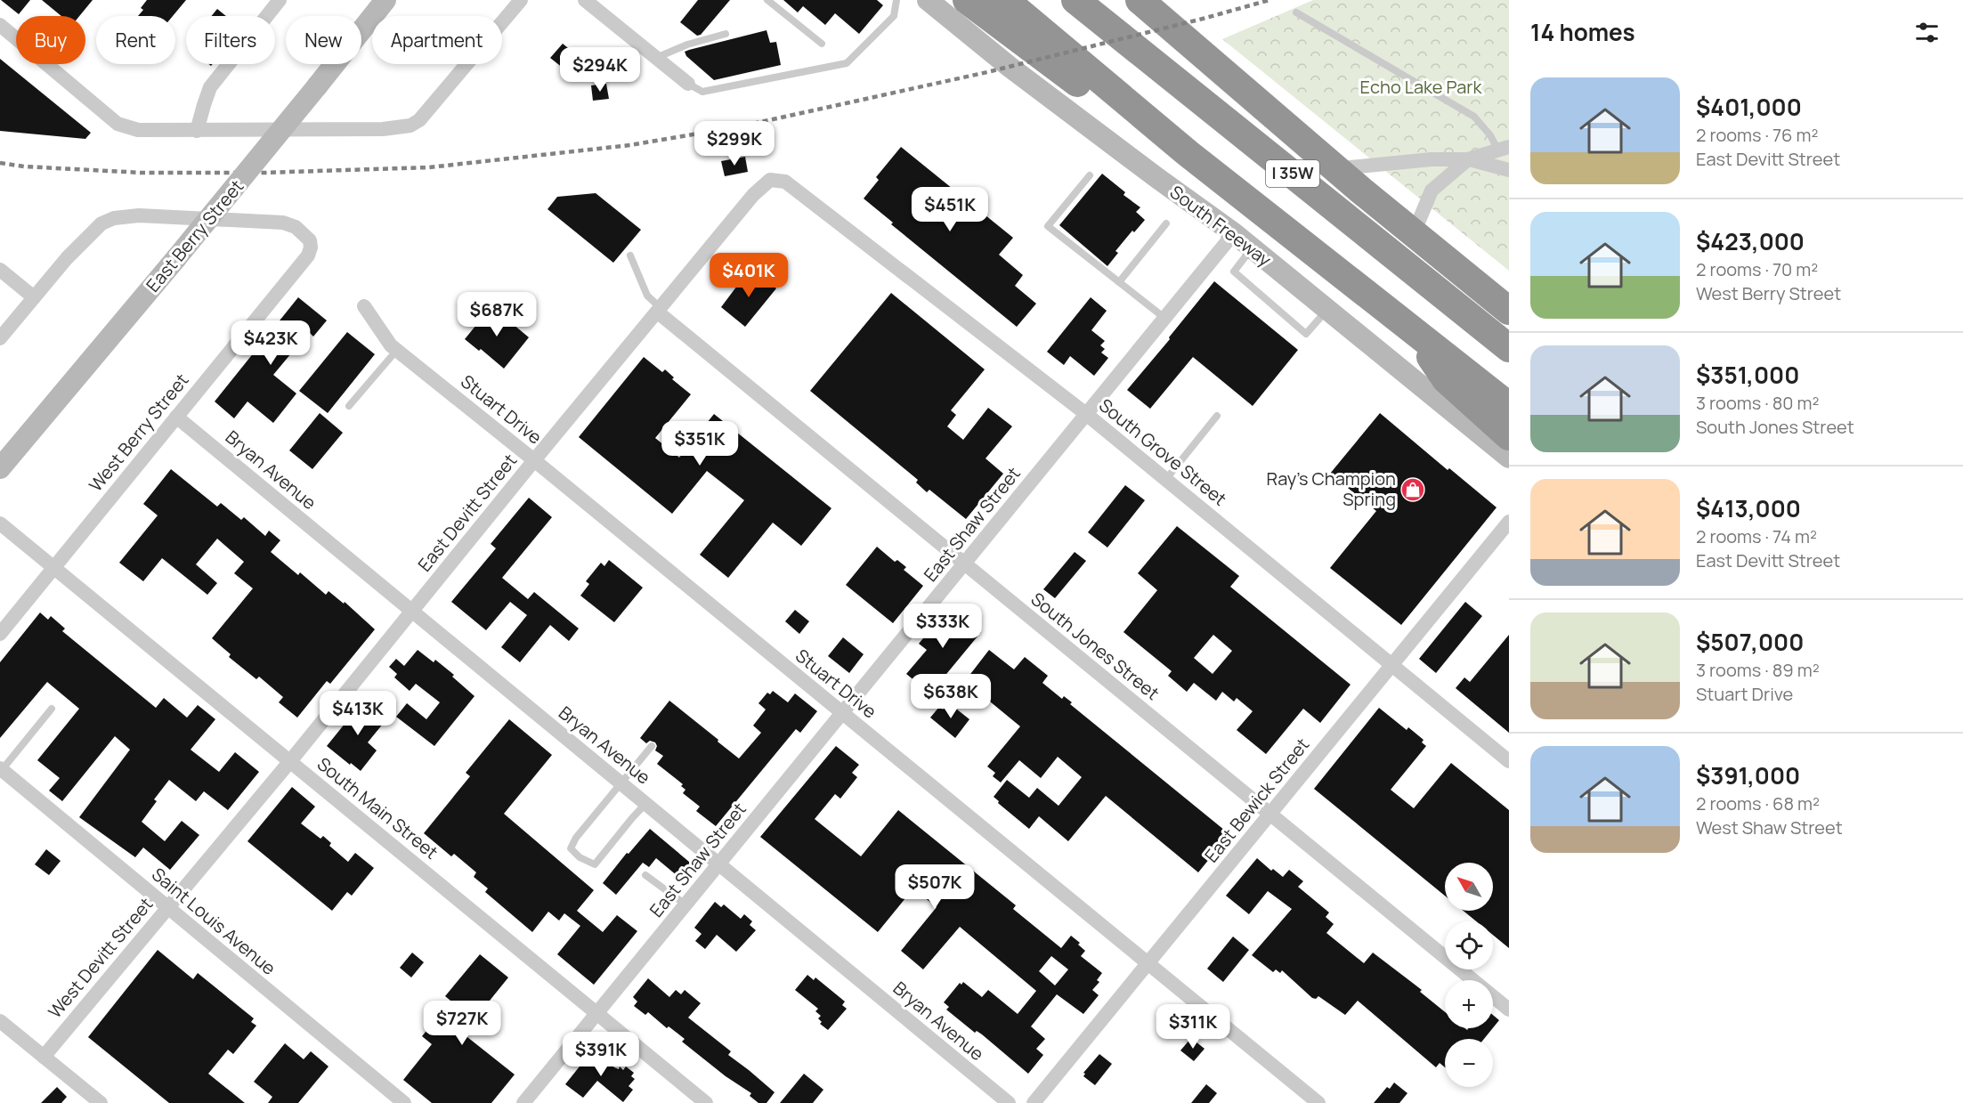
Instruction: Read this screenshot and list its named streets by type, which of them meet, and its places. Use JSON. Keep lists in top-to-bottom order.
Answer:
{
  "streets": {
    "highway": ["I 35W", "South Freeway"],
    "main road": ["East Berry Street"],
    "street": [
      "Stuart Drive",
      "West Berry Street",
      "South Grove Street",
      "Bryan Avenue",
      "East Devitt Street",
      "East Shaw Street",
      "South Jones Street",
      "East Bewick Street",
      "South Main Street",
      "Saint Louis Avenue",
      "West Devitt Street"
    ]
  },
  "crossings": [
    ["South Freeway", "East Shaw Street"],
    ["Stuart Drive", "East Devitt Street"],
    ["Stuart Drive", "East Shaw Street"],
    ["Stuart Drive", "East Bewick Street"],
    ["West Berry Street", "Bryan Avenue"],
    ["West Berry Street", "South Main Street"],
    ["South Grove Street", "East Devitt Street"],
    ["South Grove Street", "East Shaw Street"],
    ["South Grove Street", "East Bewick Street"],
    ["Bryan Avenue", "East Devitt Street"],
    ["Bryan Avenue", "East Shaw Street"],
    ["East Devitt Street", "South Jones Street"],
    ["East Devitt Street", "South Main Street"],
    ["East Devitt Street", "West Devitt Street"],
    ["East Shaw Street", "South Jones Street"],
    ["East Shaw Street", "South Main Street"],
    ["South Jones Street", "East Bewick Street"],
    ["South Main Street", "West Devitt Street"],
    ["Saint Louis Avenue", "West Devitt Street"]
  ],
  "parks": ["Echo Lake Park"],
  "places": {
    "shop": ["Ray's Champion Spring"]
  },
  "north": "top left",
  "page": {
    "heading": "14 homes",
    "chip": [
      "Buy",
      "Rent",
      "Filters",
      "New",
      "Apartment"
    ],
    "price": [
      "$294K",
      "$299K",
      "$451K",
      "$401K",
      "$687K",
      "$423K",
      "$351K",
      "$333K",
      "$638K",
      "$413K",
      "$507K",
      "$727K",
      "$311K",
      "$391K"
    ],
    "list": [
      {
        "name": "$401,000",
        "note": "2 rooms · 76 m² · East Devitt Street"
      },
      {
        "name": "$423,000",
        "note": "2 rooms · 70 m² · West Berry Street"
      },
      {
        "name": "$351,000",
        "note": "3 rooms · 80 m² · South Jones Street"
      },
      {
        "name": "$413,000",
        "note": "2 rooms · 74 m² · East Devitt Street"
      },
      {
        "name": "$507,000",
        "note": "3 rooms · 89 m² · Stuart Drive"
      },
      {
        "name": "$391,000",
        "note": "2 rooms · 68 m² · West Shaw Street"
      }
    ],
    "map_buttons": ["+", "−"]
  }
}
